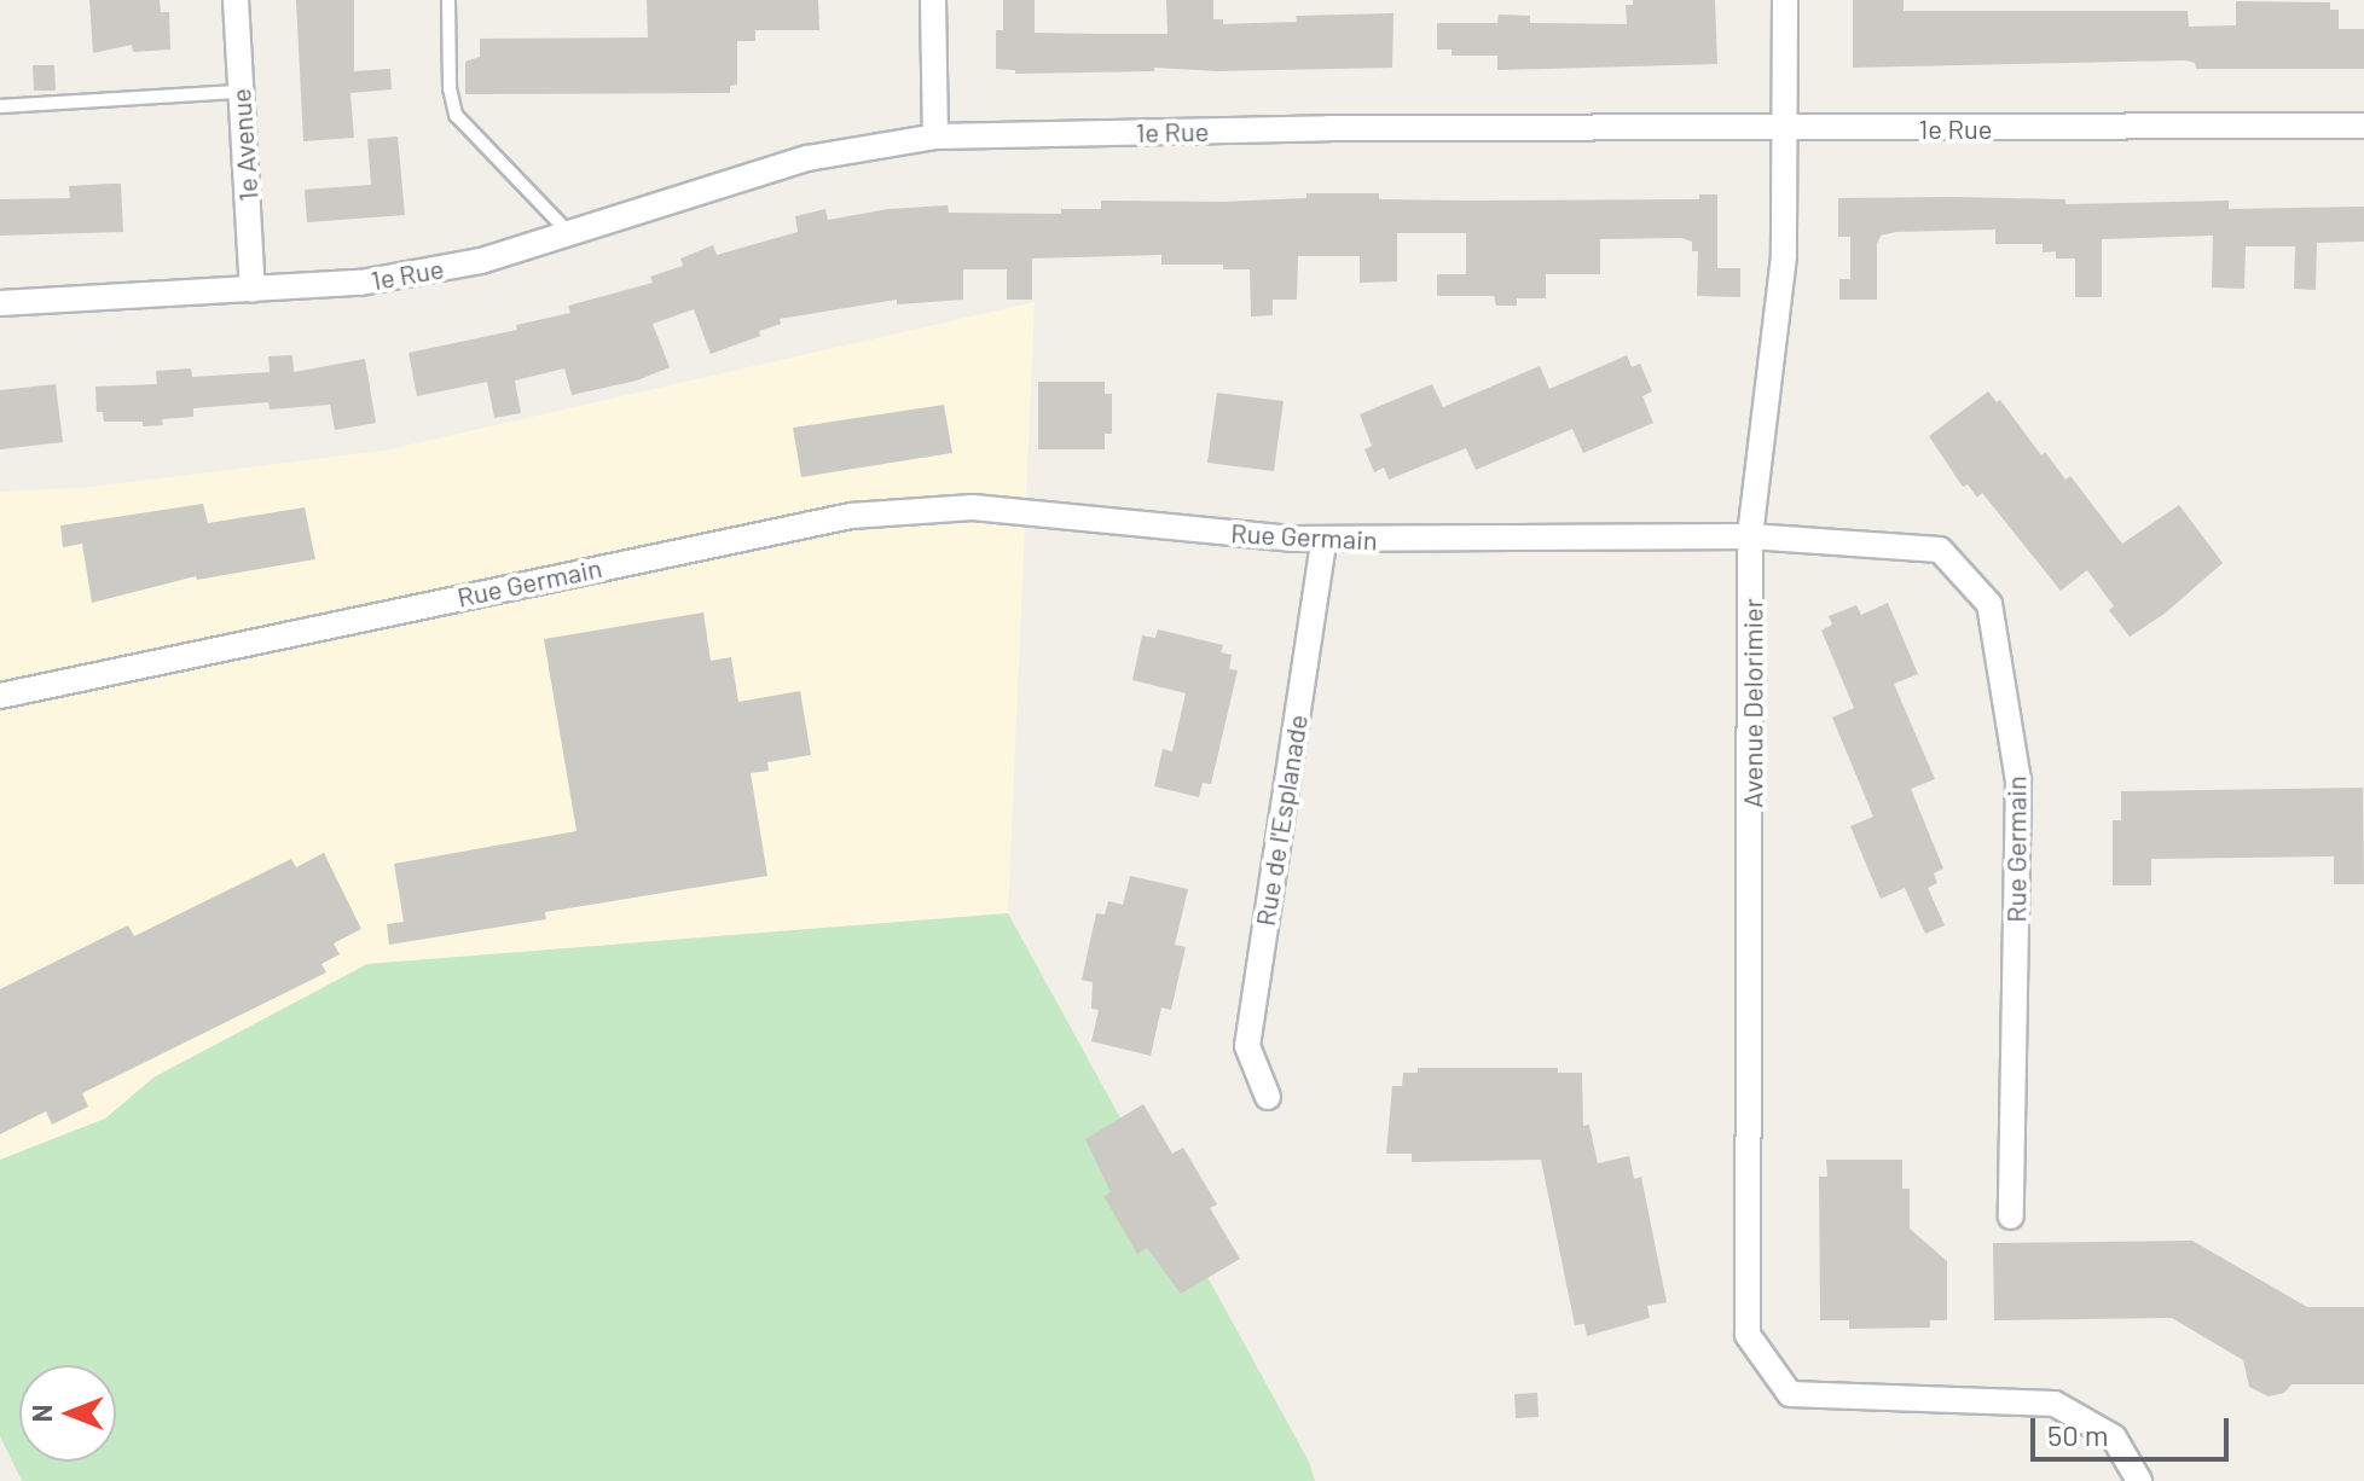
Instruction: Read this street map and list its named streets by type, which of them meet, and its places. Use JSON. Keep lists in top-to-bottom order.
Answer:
{
  "streets": {
    "street": [
      "1e Rue",
      "1e Avenue",
      "Rue Germain",
      "Avenue Delorimier",
      "Rue de l'Esplanade"
    ]
  },
  "crossings": [
    ["1e Rue", "1e Avenue"],
    ["1e Rue", "Avenue Delorimier"],
    ["Rue Germain", "Avenue Delorimier"],
    ["Rue Germain", "Rue de l'Esplanade"]
  ],
  "scale_bar": "50 m",
  "north": "left"
}
